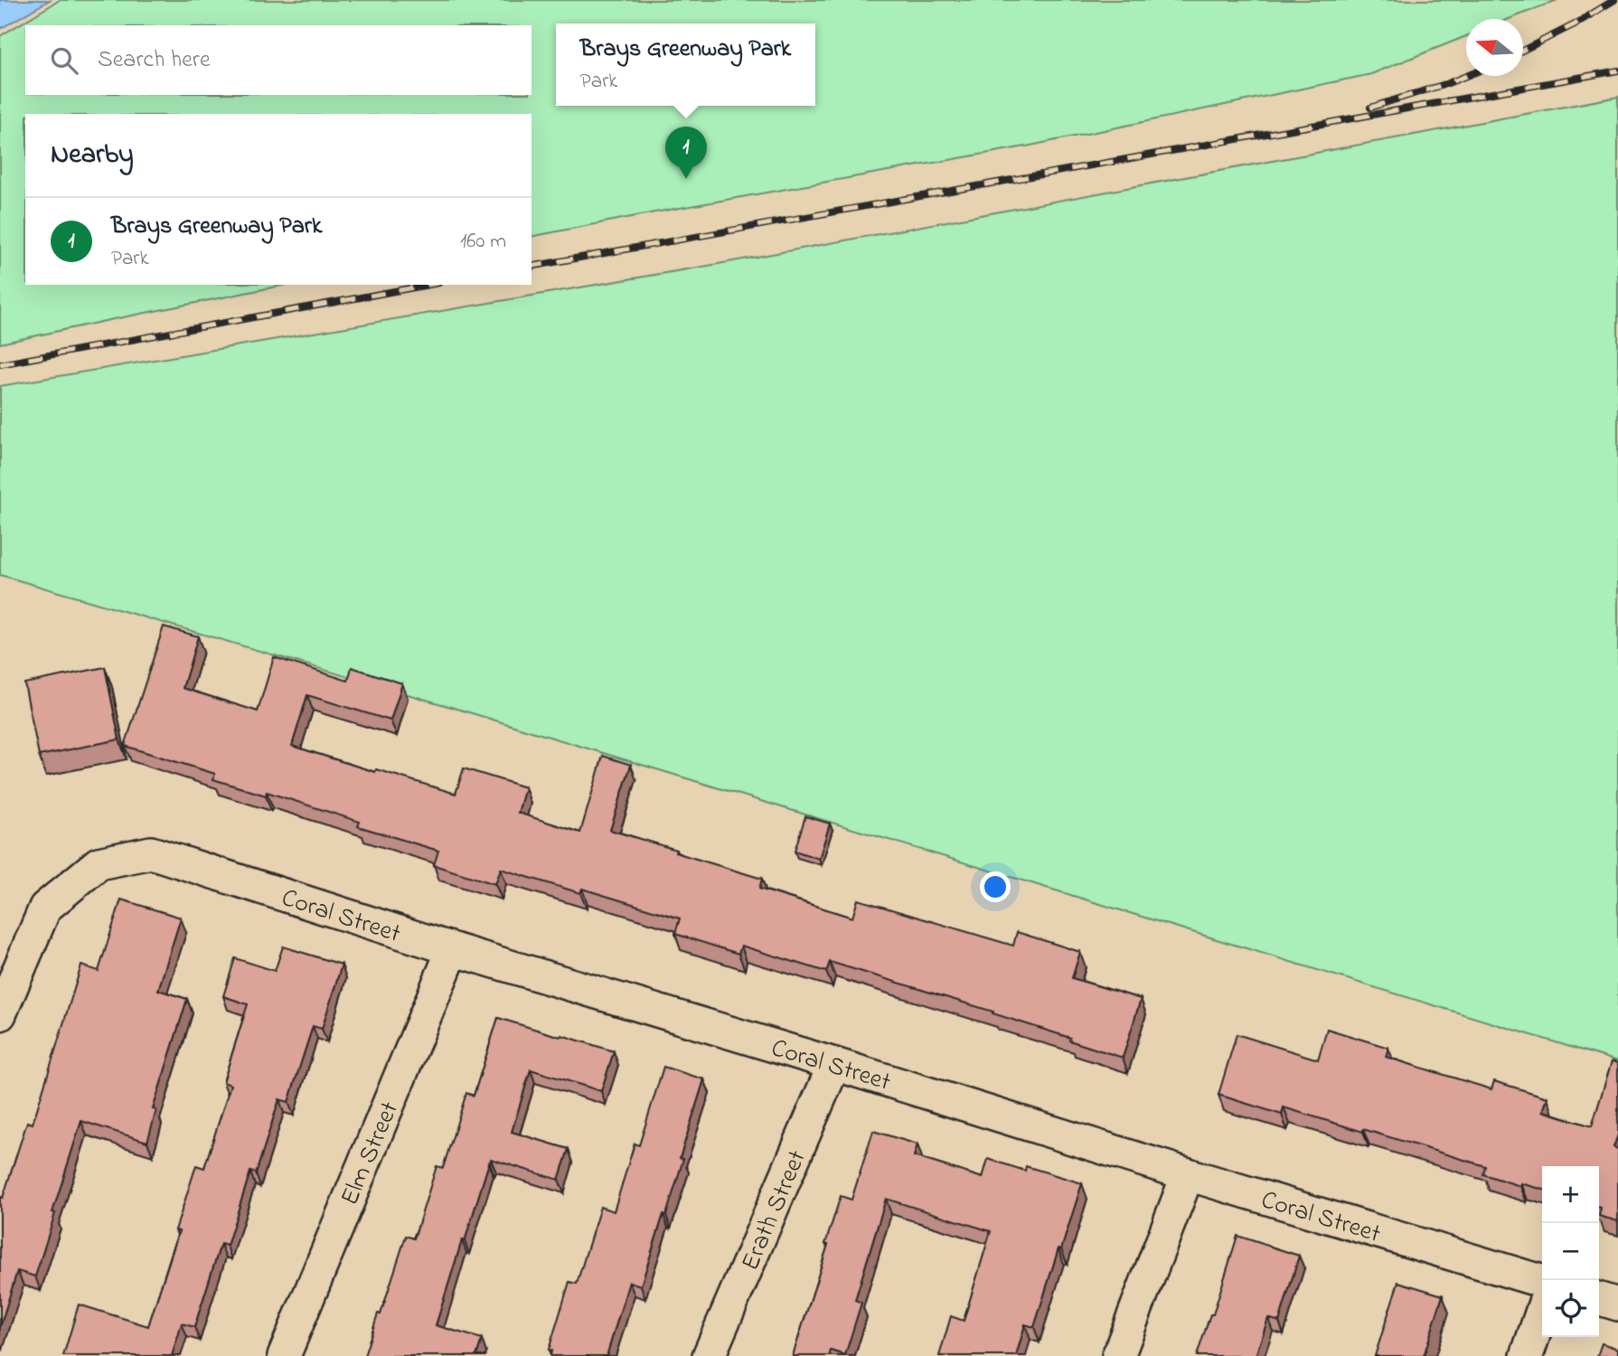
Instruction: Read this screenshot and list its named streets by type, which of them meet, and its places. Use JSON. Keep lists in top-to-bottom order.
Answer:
{
  "streets": {
    "street": ["Coral Street", "Elm Street", "Erath Street"]
  },
  "crossings": [
    ["Coral Street", "Elm Street"],
    ["Coral Street", "Erath Street"]
  ],
  "north": "left",
  "page": {
    "popup": ["Brays Greenway Park", "Park"],
    "search": "Search here",
    "heading": "Nearby",
    "pins": "1",
    "list": [
      {
        "mark": "1",
        "name": "Brays Greenway Park",
        "note": "Park",
        "value": "160 m"
      }
    ],
    "map_buttons": ["+", "−"]
  }
}
